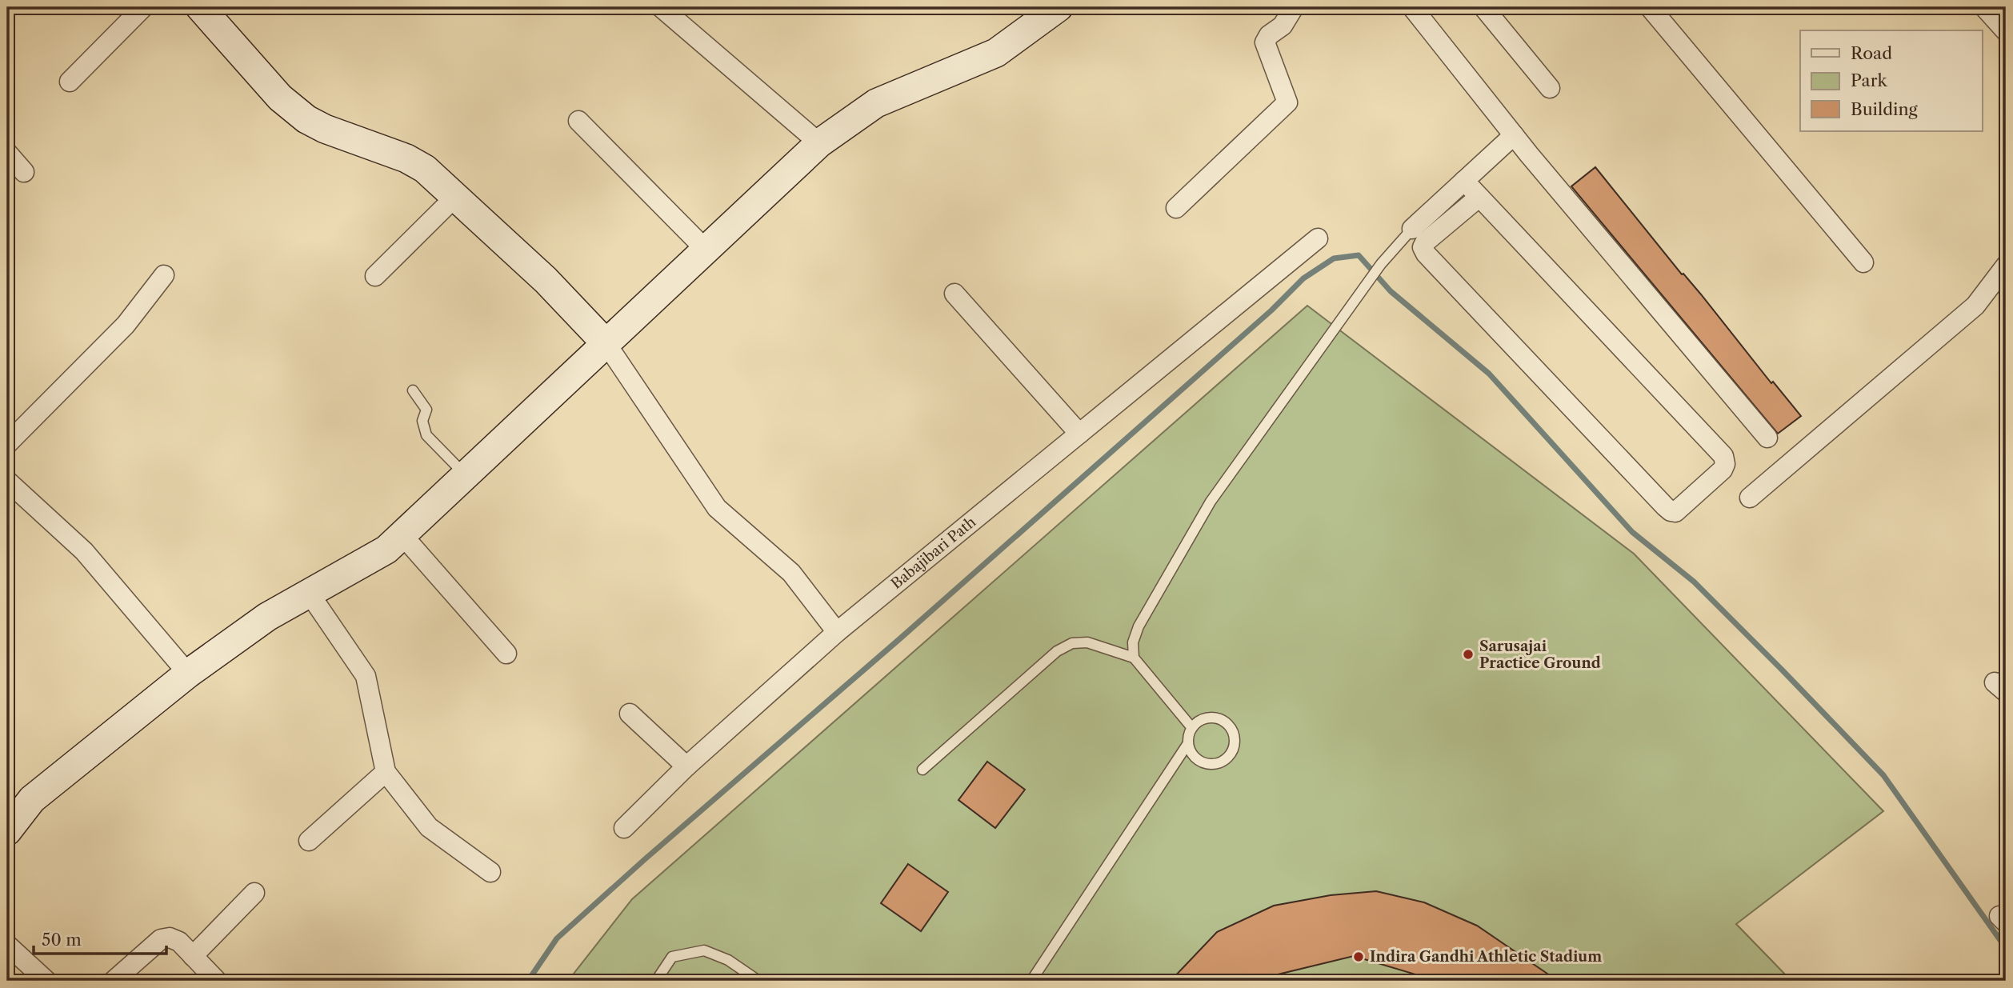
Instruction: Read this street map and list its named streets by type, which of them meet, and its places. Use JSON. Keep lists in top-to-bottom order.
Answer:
{
  "streets": {
    "street": ["Babajibari Path"]
  },
  "places": ["Sarusajai Practice Ground", "Indira Gandhi Athletic Stadium"],
  "legend": ["Road", "Park", "Building"],
  "scale_bar": "50 m"
}
